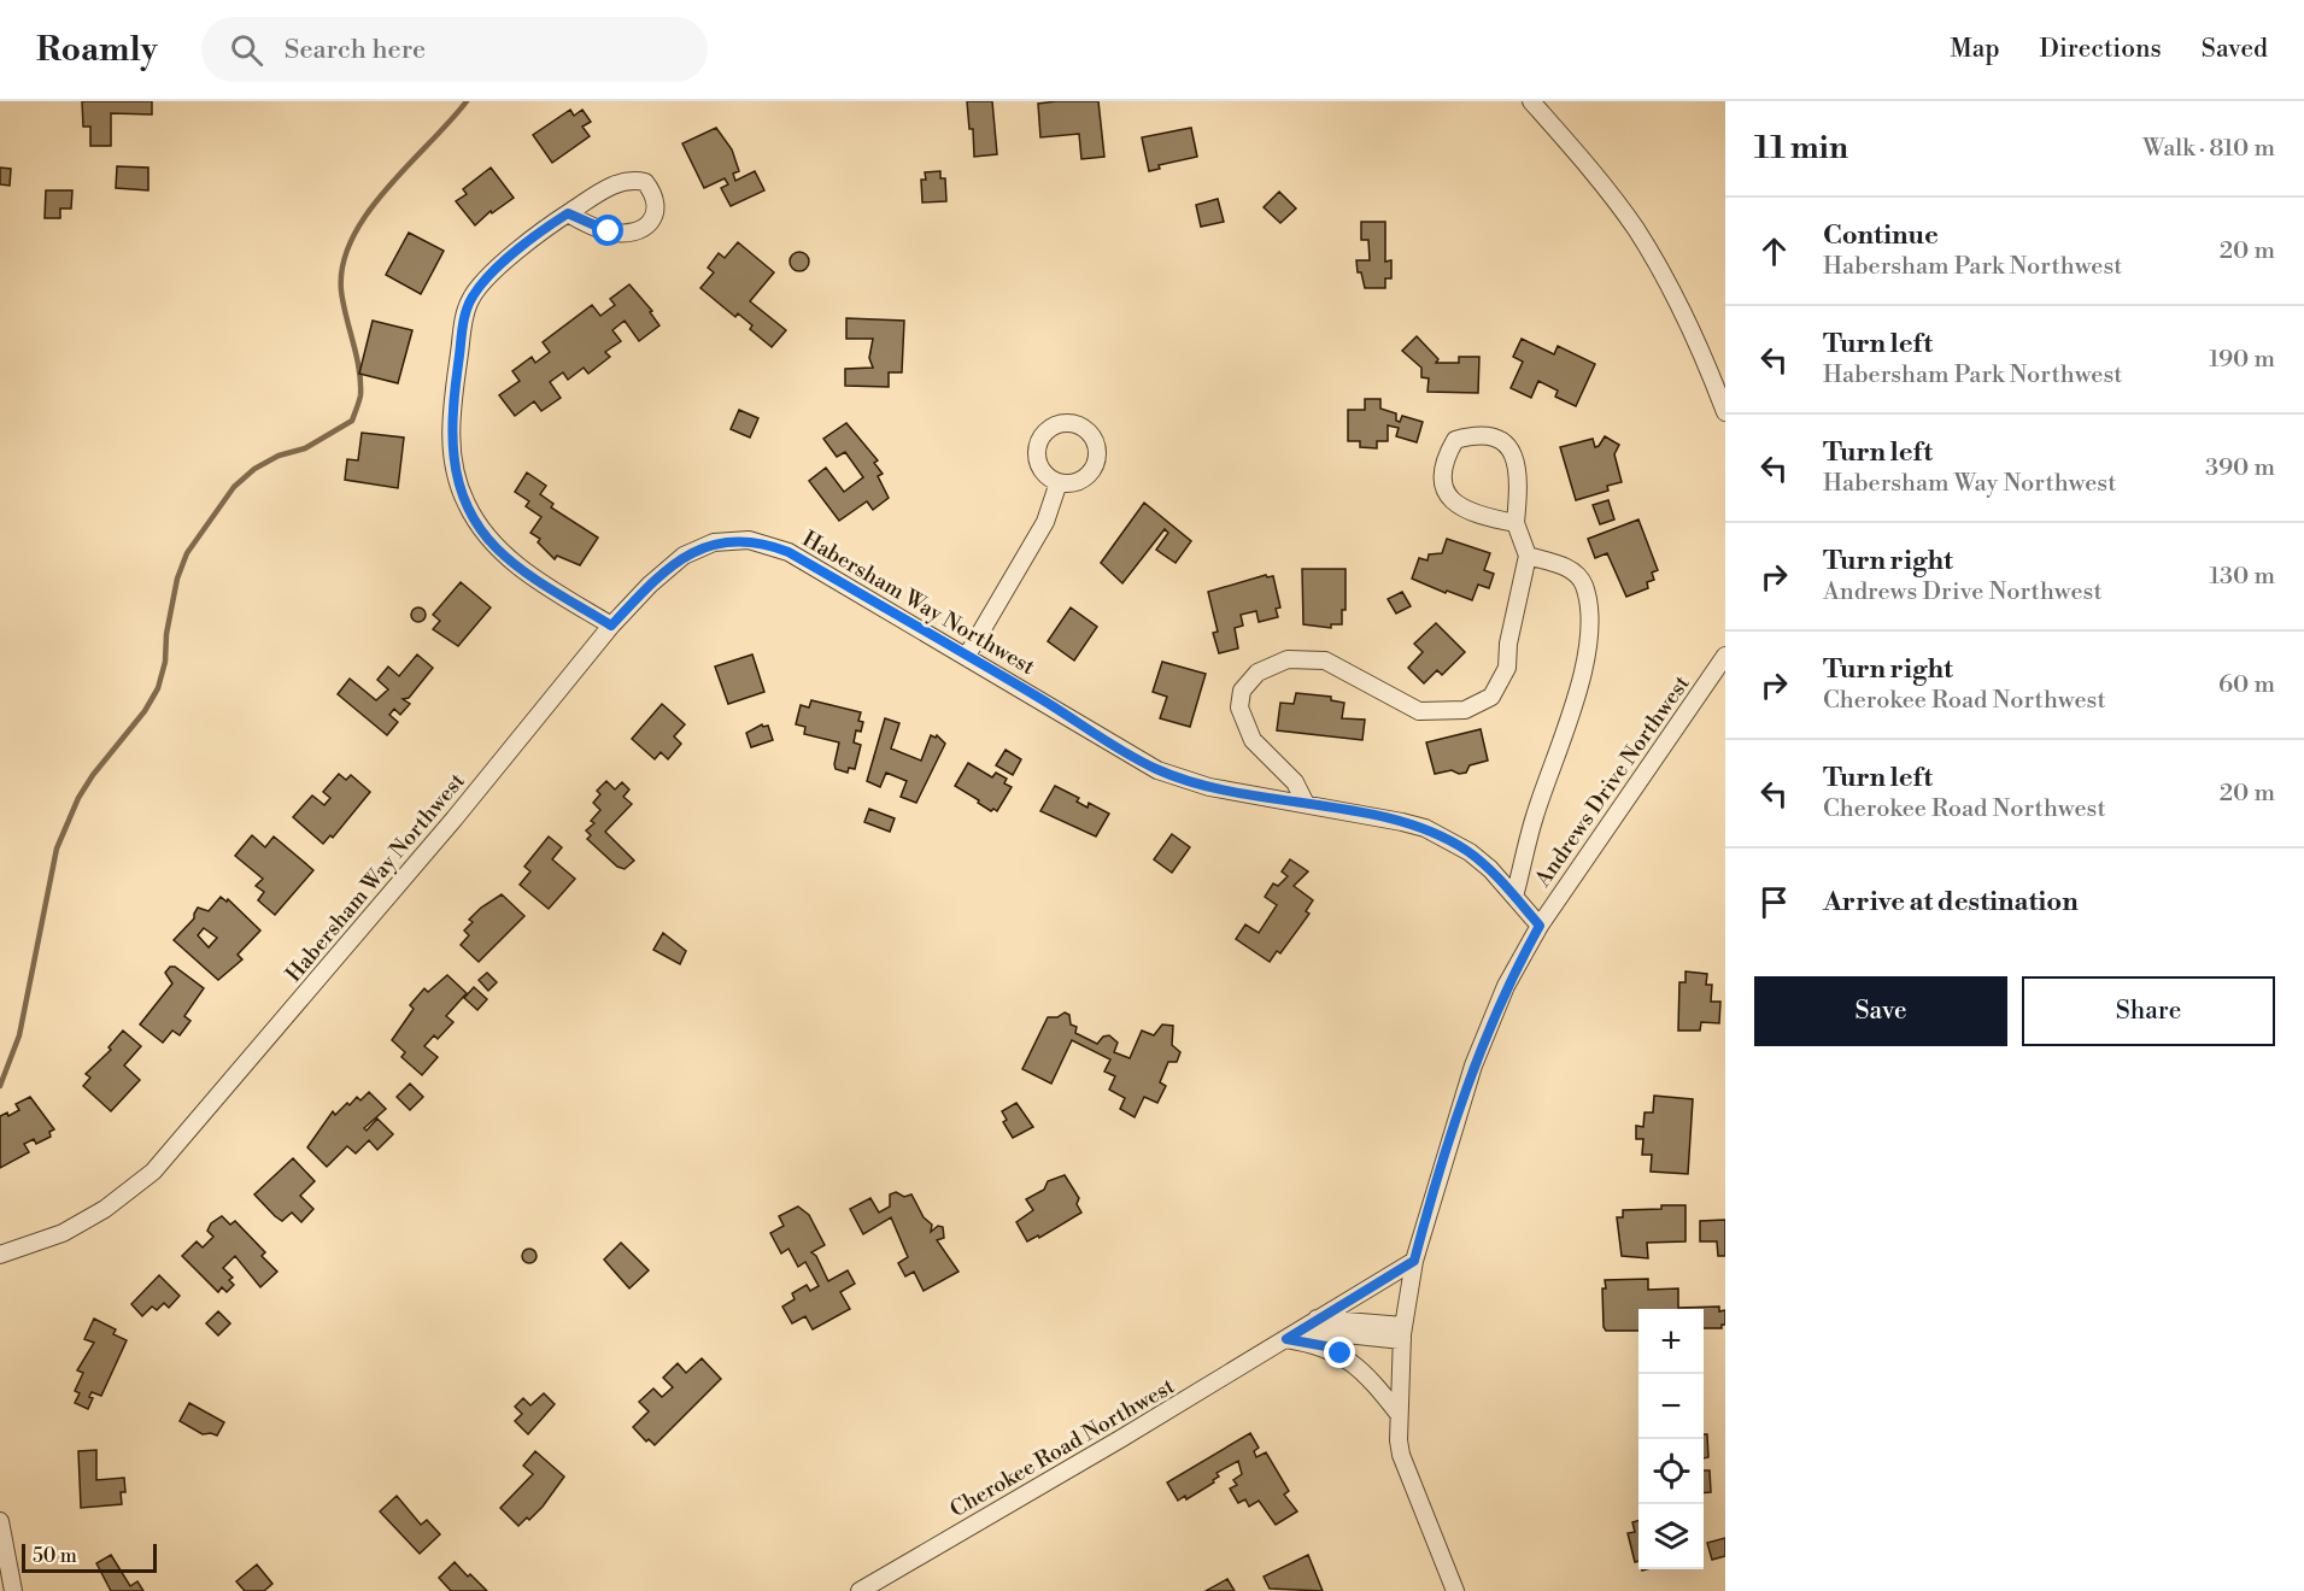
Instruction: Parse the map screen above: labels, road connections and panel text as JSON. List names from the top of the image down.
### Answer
{
  "streets": {
    "street": ["Habersham Way Northwest", "Andrews Drive Northwest", "Cherokee Road Northwest"]
  },
  "crossings": [
    ["Habersham Way Northwest", "Andrews Drive Northwest"],
    ["Andrews Drive Northwest", "Cherokee Road Northwest"]
  ],
  "scale_bar": "50 m",
  "page": {
    "header": "Roamly",
    "search": "Search here",
    "nav": ["Map", "Directions", "Saved"],
    "heading": ["11 min", "Walk · 810 m"],
    "list": [
      ["Continue", "Habersham Park Northwest", "20 m"],
      ["Turn left", "Habersham Park Northwest", "190 m"],
      ["Turn left", "Habersham Way Northwest", "390 m"],
      ["Turn right", "Andrews Drive Northwest", "130 m"],
      ["Turn right", "Cherokee Road Northwest", "60 m"],
      ["Turn left", "Cherokee Road Northwest", "20 m"],
      "Arrive at destination"
    ],
    "buttons": ["Save", "Share"],
    "map_buttons": ["+", "−"],
    "scale": "50 m"
  }
}
